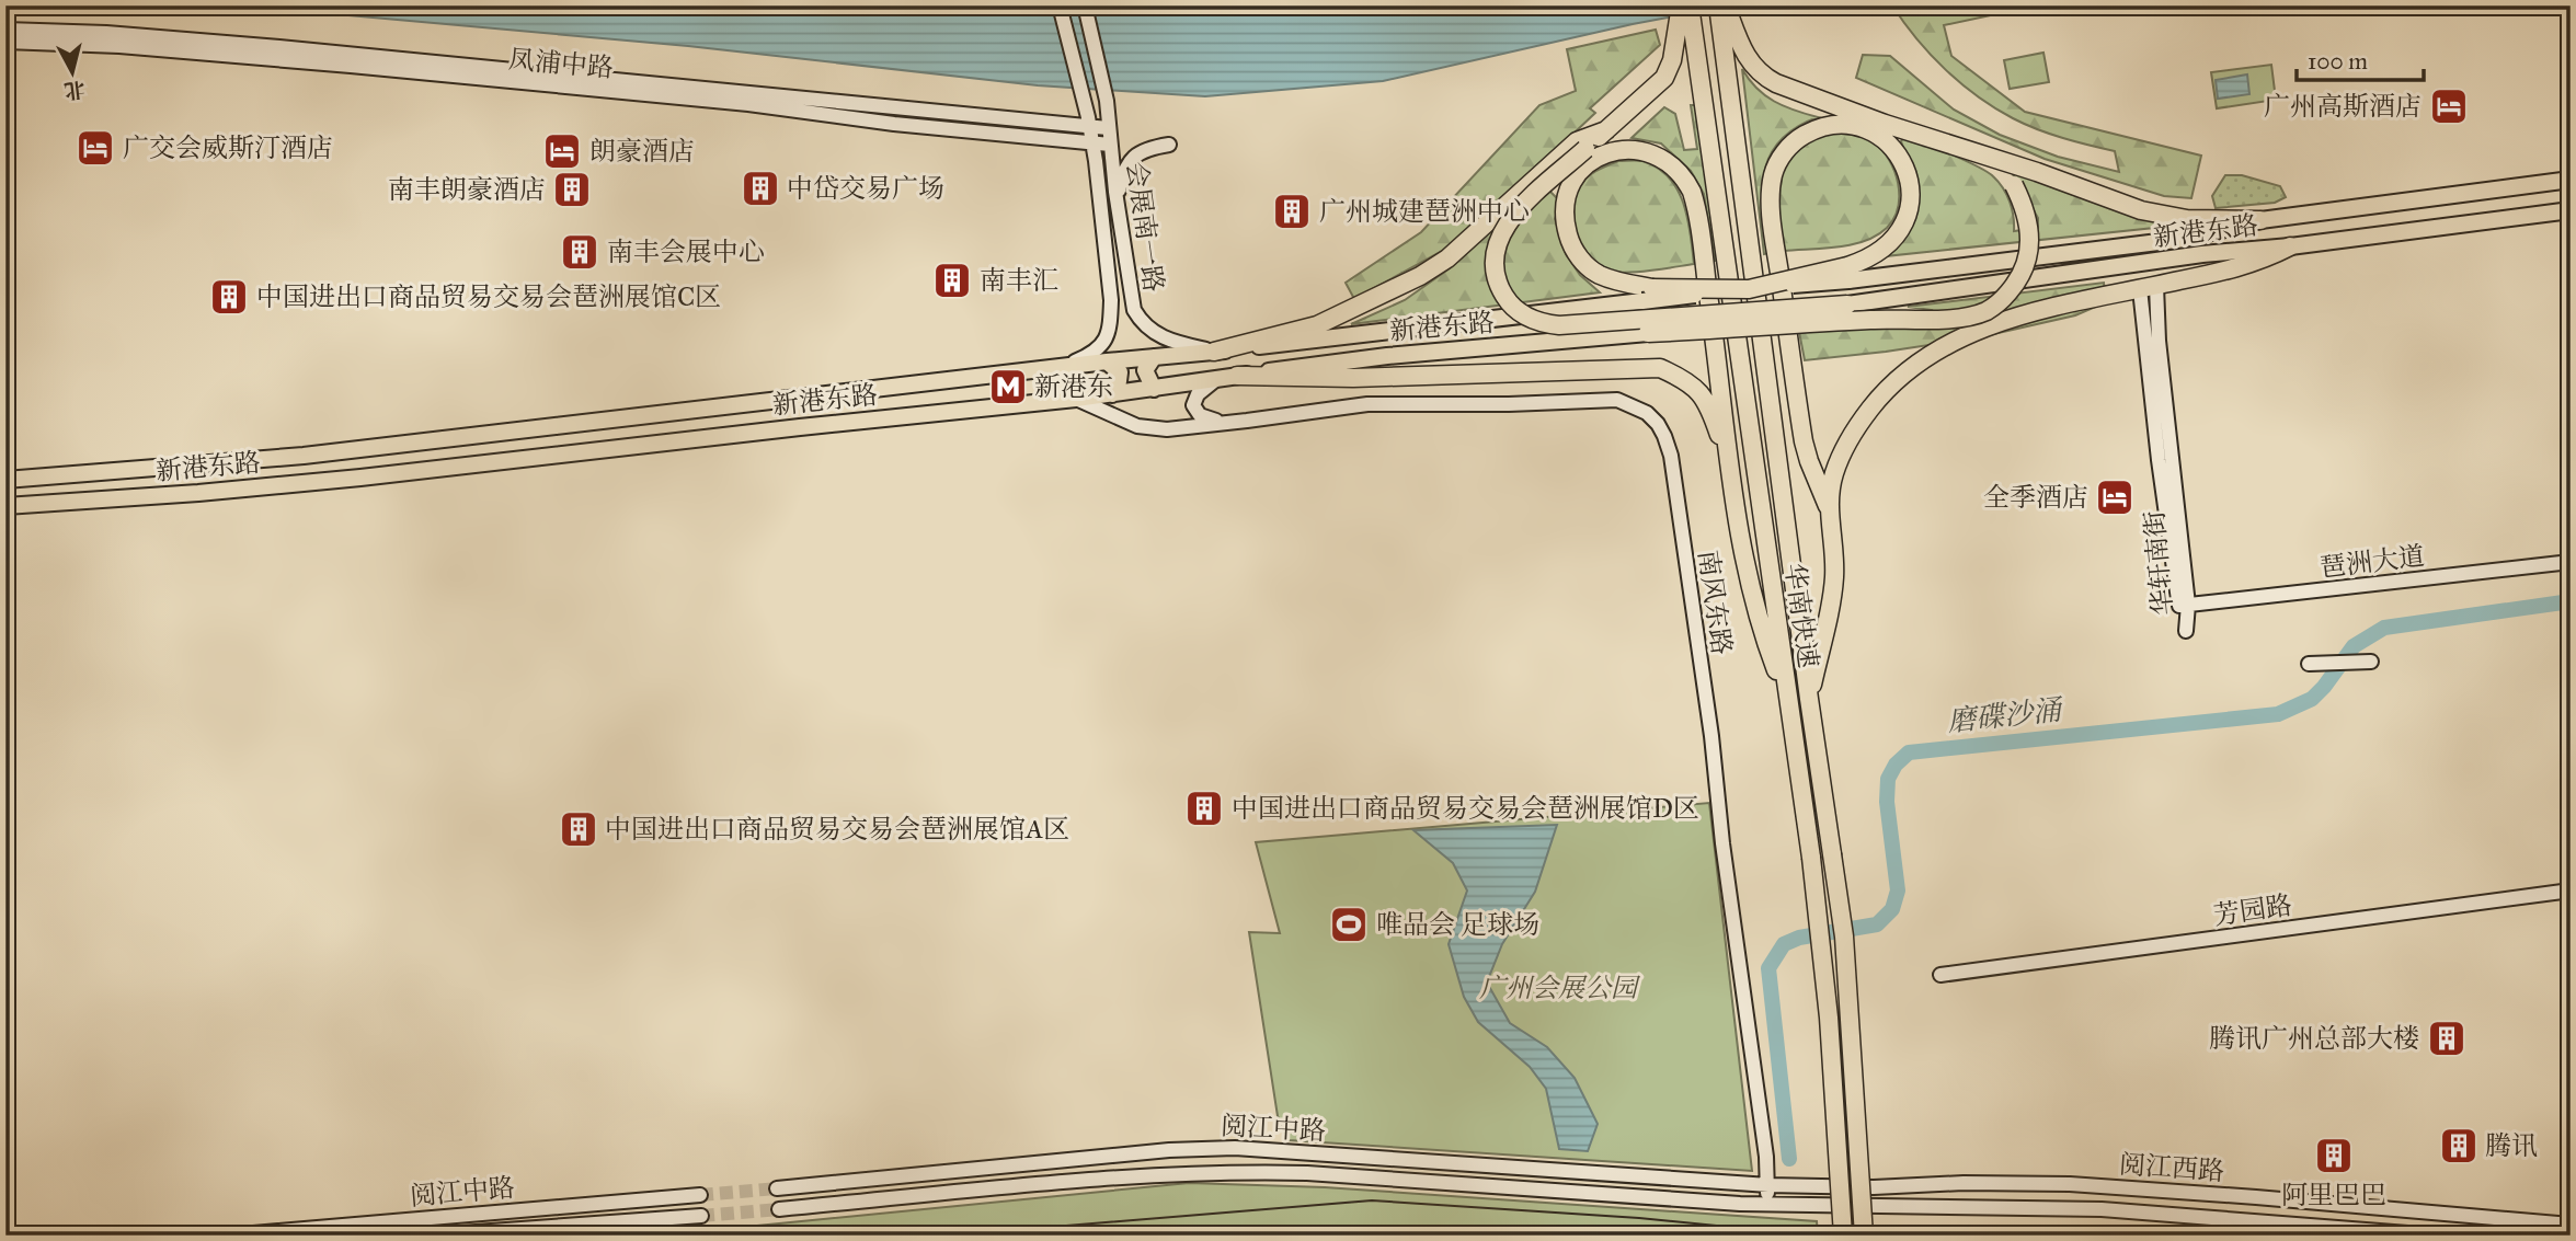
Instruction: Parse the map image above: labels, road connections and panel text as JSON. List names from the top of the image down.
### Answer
{
  "streets": {
    "highway": ["华南快速"],
    "main road": ["新港东路"],
    "street": [
      "凤浦中路",
      "会展南一路",
      "琶洲大道",
      "华轩南街",
      "南风东路",
      "芳园路",
      "阅江中路",
      "阅江西路"
    ]
  },
  "crossings": [
    ["凤浦中路", "会展南一路"],
    ["会展南一路", "新港东路"],
    ["琶洲大道", "华轩南街"],
    ["南风东路", "阅江中路"],
    ["南风东路", "阅江西路"],
    ["阅江中路", "阅江西路"]
  ],
  "water": ["磨碟沙涌"],
  "parks": ["广州会展公园"],
  "places": {
    "hotel": [
      "广州高斯酒店",
      "广交会威斯汀酒店",
      "朗豪酒店",
      "全季酒店"
    ],
    "building": [
      "中岱交易广场",
      "南丰朗豪酒店",
      "广州城建琶洲中心",
      "南丰会展中心",
      "南丰汇",
      "中国进出口商品贸易交易会琶洲展馆C区",
      "中国进出口商品贸易交易会琶洲展馆D区",
      "中国进出口商品贸易交易会琶洲展馆A区",
      "腾讯广州总部大楼",
      "腾讯",
      "阿里巴巴"
    ],
    "metro station": ["新港东"],
    "sports": ["唯品会 足球场"]
  },
  "scale_bar": "100 m",
  "north": "bottom"
}
